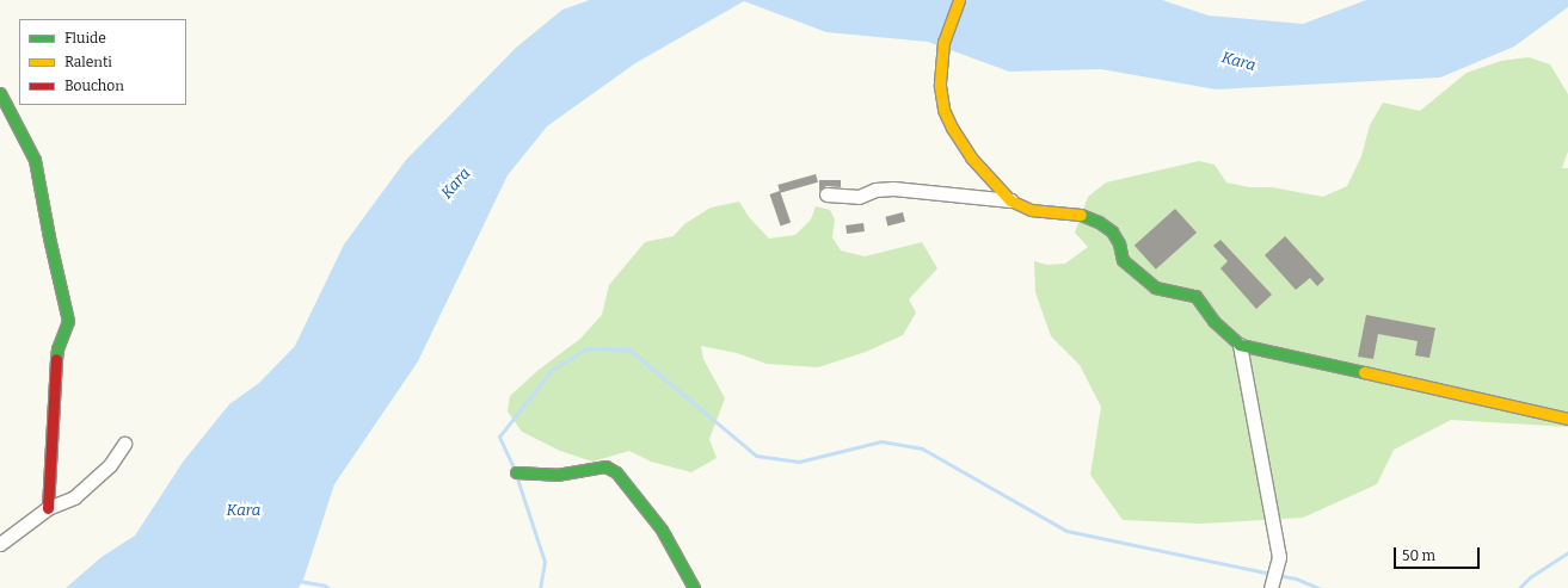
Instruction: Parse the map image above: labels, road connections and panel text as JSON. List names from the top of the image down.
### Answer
{
  "water": ["Kara"],
  "legend": ["Fluide", "Ralenti", "Bouchon"],
  "scale_bar": "50 m"
}
